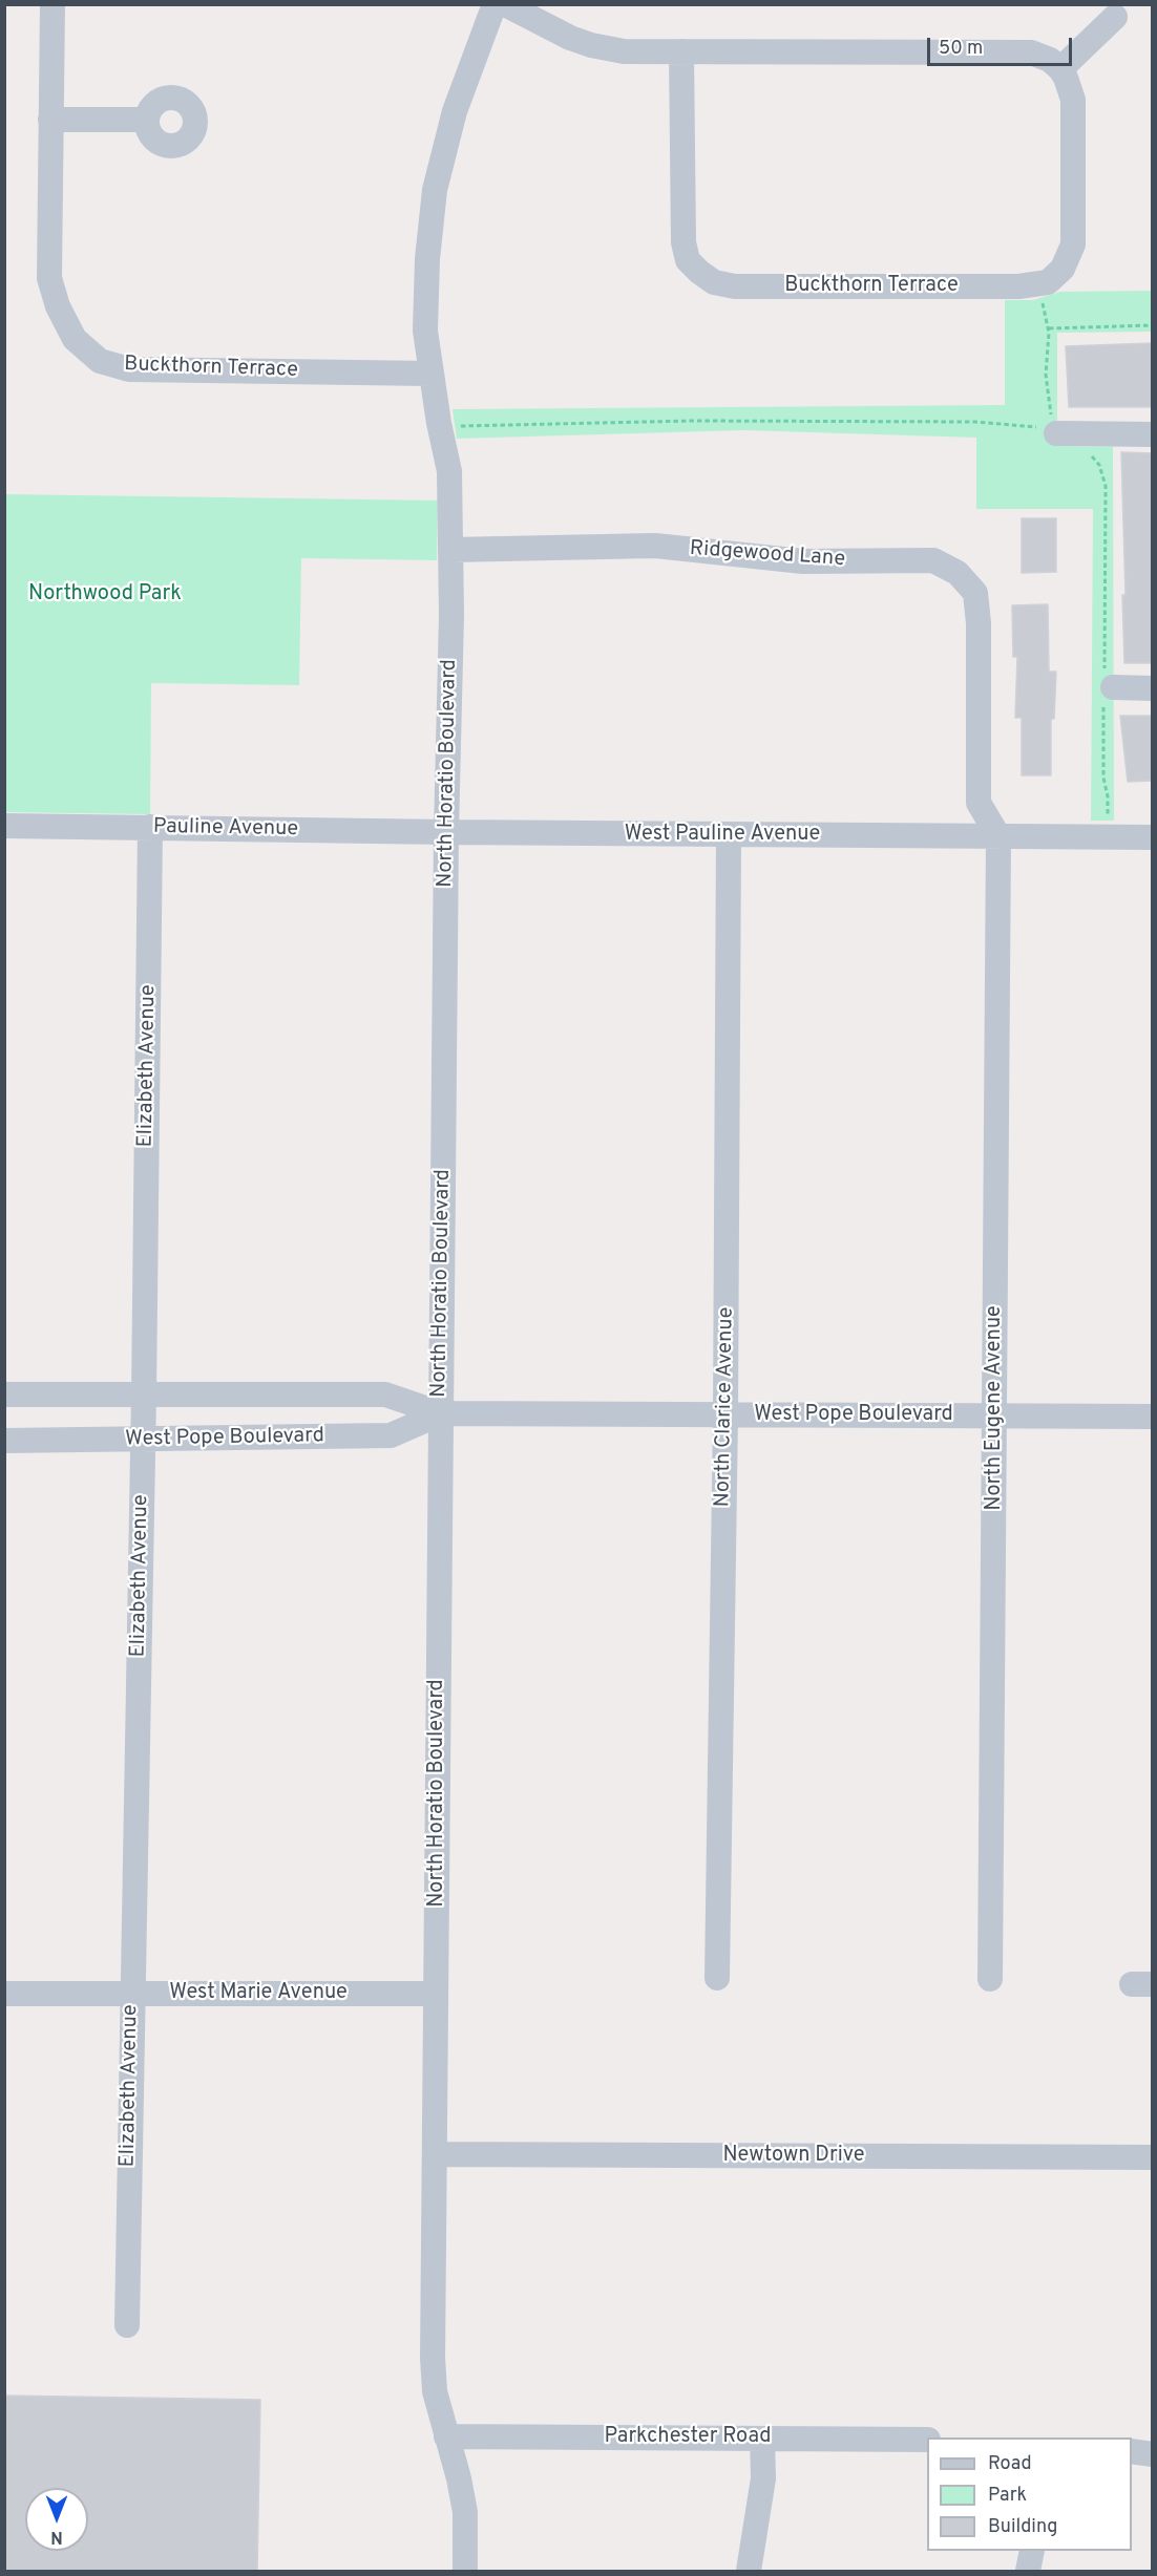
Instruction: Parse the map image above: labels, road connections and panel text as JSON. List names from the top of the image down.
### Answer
{
  "streets": {
    "street": [
      "Buckthorn Terrace",
      "Ridgewood Lane",
      "North Horatio Boulevard",
      "Pauline Avenue",
      "West Pauline Avenue",
      "Elizabeth Avenue",
      "North Clarice Avenue",
      "North Eugene Avenue",
      "West Pope Boulevard",
      "West Marie Avenue",
      "Newtown Drive",
      "Parkchester Road"
    ]
  },
  "crossings": [
    ["Buckthorn Terrace", "North Horatio Boulevard"],
    ["Ridgewood Lane", "North Horatio Boulevard"],
    ["Ridgewood Lane", "West Pauline Avenue"],
    ["Ridgewood Lane", "North Eugene Avenue"],
    ["North Horatio Boulevard", "Pauline Avenue"],
    ["North Horatio Boulevard", "West Pauline Avenue"],
    ["North Horatio Boulevard", "West Pope Boulevard"],
    ["North Horatio Boulevard", "West Marie Avenue"],
    ["North Horatio Boulevard", "Newtown Drive"],
    ["North Horatio Boulevard", "Parkchester Road"],
    ["Pauline Avenue", "West Pauline Avenue"],
    ["Pauline Avenue", "Elizabeth Avenue"],
    ["West Pauline Avenue", "North Clarice Avenue"],
    ["West Pauline Avenue", "North Eugene Avenue"],
    ["Elizabeth Avenue", "West Pope Boulevard"],
    ["Elizabeth Avenue", "West Marie Avenue"],
    ["North Clarice Avenue", "West Pope Boulevard"],
    ["North Eugene Avenue", "West Pope Boulevard"]
  ],
  "parks": ["Northwood Park"],
  "legend": ["Road", "Park", "Building"],
  "scale_bar": "50 m",
  "north": "bottom"
}
